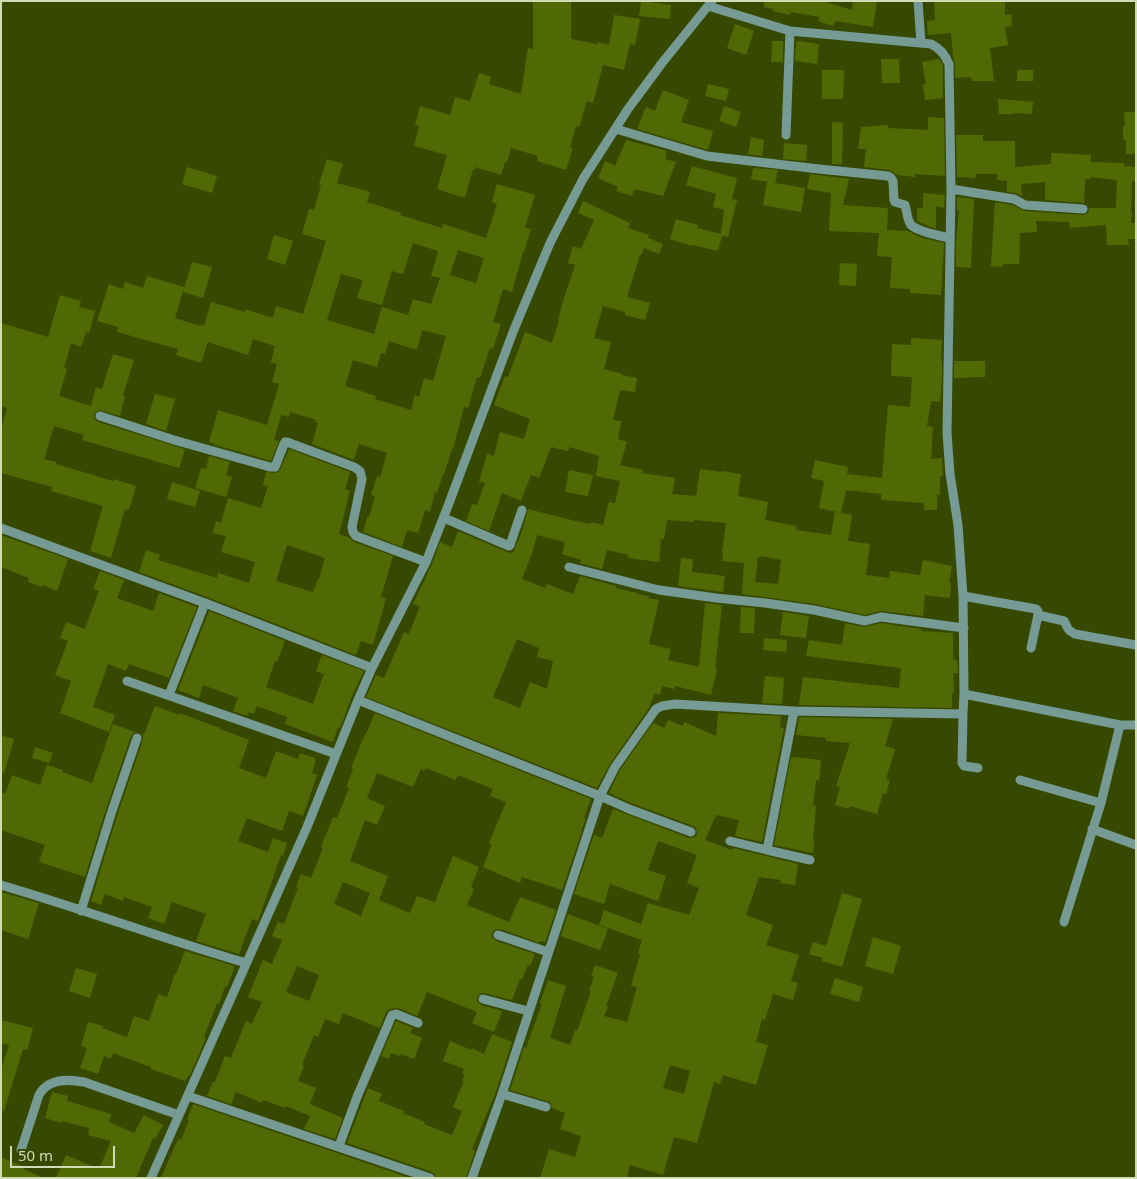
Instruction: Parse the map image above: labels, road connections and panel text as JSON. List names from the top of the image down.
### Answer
{
  "scale_bar": "50 m"
}
